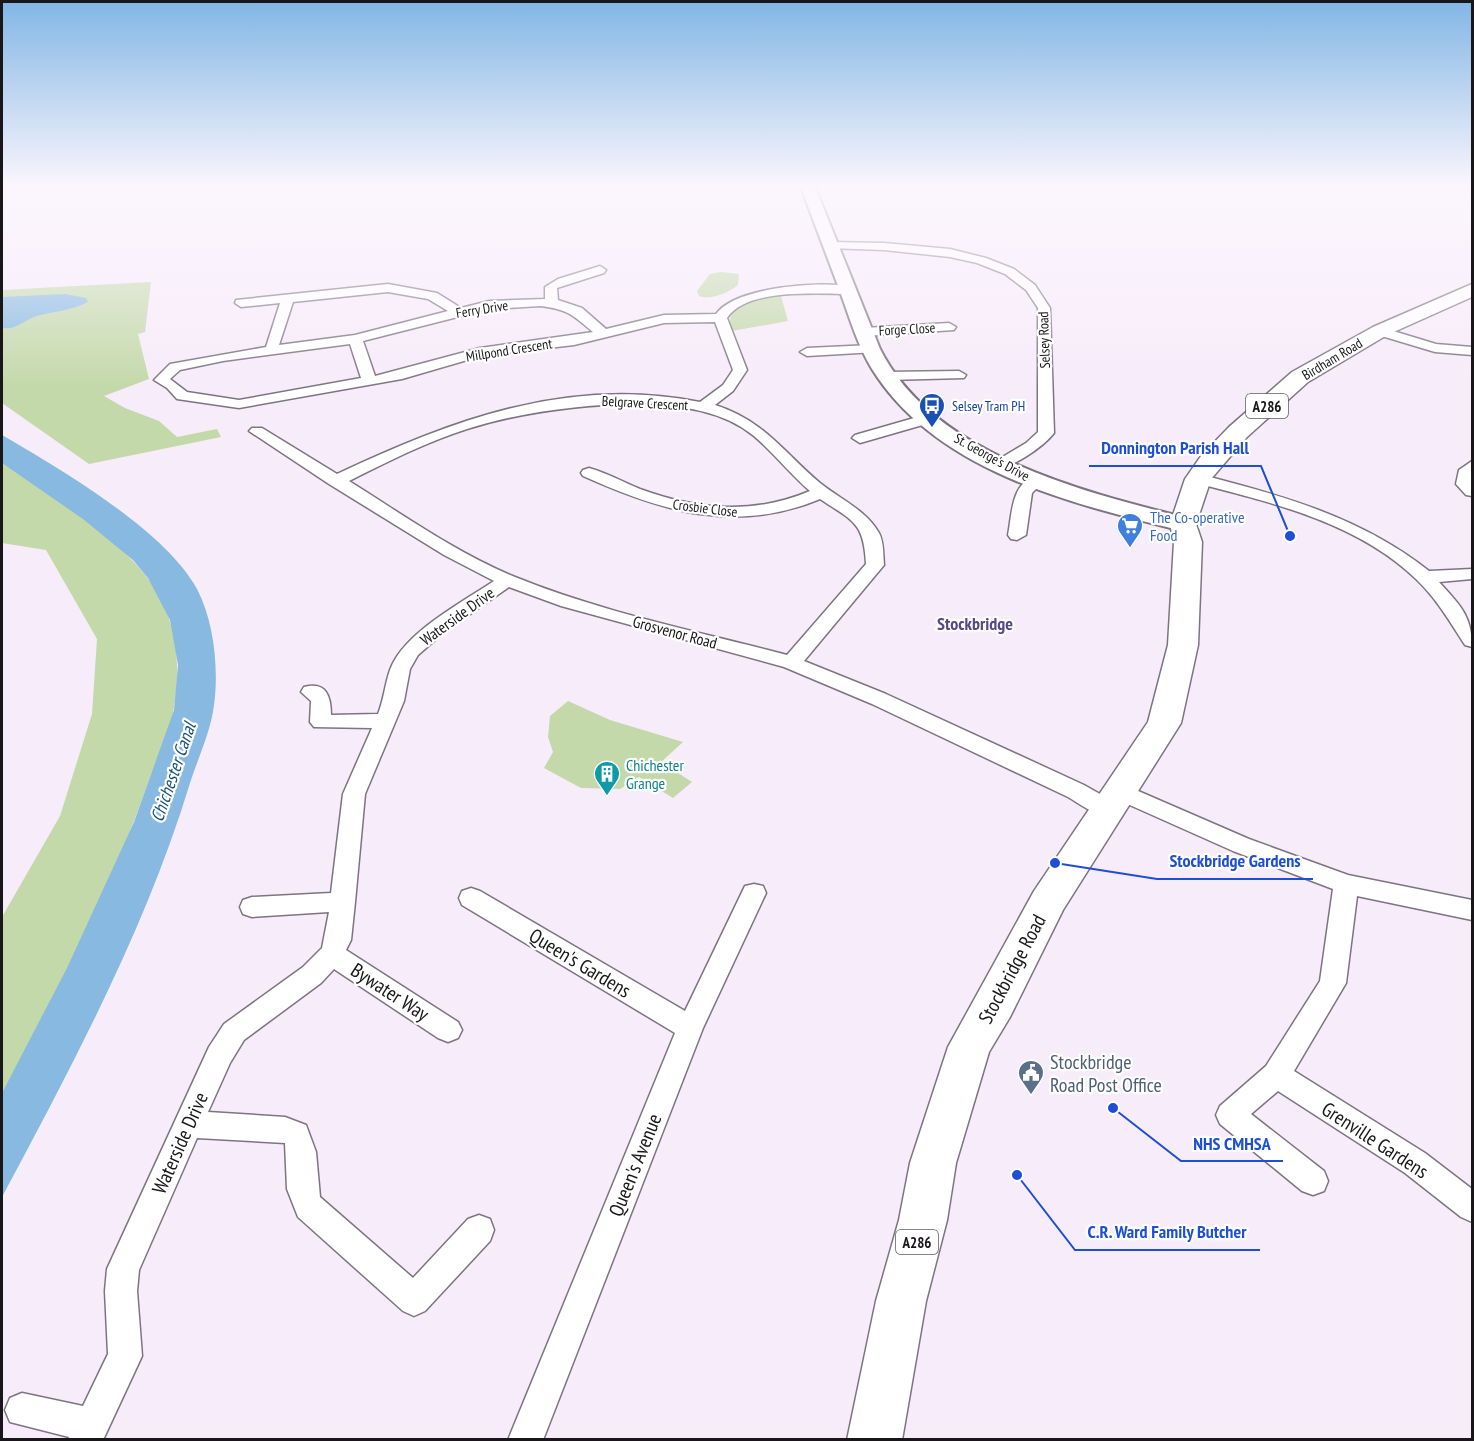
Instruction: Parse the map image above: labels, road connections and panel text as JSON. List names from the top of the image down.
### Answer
{
  "streets": {
    "main road": [
      "Birdham Road",
      "A286",
      "St. George's Drive",
      "Stockbridge Road"
    ],
    "street": [
      "Ferry Drive",
      "Forge Close",
      "Selsey Road",
      "Millpond Crescent",
      "Belgrave Crescent",
      "Crosbie Close",
      "Waterside Drive",
      "Grosvenor Road",
      "Queen's Gardens",
      "Bywater Way",
      "Grenville Gardens",
      "Queen's Avenue"
    ]
  },
  "crossings": [
    ["Ferry Drive", "Millpond Crescent"],
    ["Forge Close", "St. George's Drive"],
    ["Selsey Road", "St. George's Drive"],
    ["Birdham Road", "St. George's Drive"],
    ["Birdham Road", "Stockbridge Road"],
    ["Belgrave Crescent", "Crosbie Close"],
    ["Belgrave Crescent", "Grosvenor Road"],
    ["St. George's Drive", "Stockbridge Road"],
    ["Waterside Drive", "Grosvenor Road"],
    ["Waterside Drive", "Bywater Way"],
    ["Grosvenor Road", "Stockbridge Road"],
    ["Queen's Gardens", "Queen's Avenue"]
  ],
  "districts": ["Stockbridge"],
  "water": ["Chichester Canal"],
  "places": {
    "bus stop": ["Selsey Tram PH"],
    "other": [
      "Donnington Parish Hall",
      "Stockbridge Gardens",
      "NHS CMHSA",
      "C.R. Ward Family Butcher"
    ],
    "supermarket": ["The Co-operative Food"],
    "building": ["Chichester Grange"],
    "public building": ["Stockbridge Road Post Office"]
  }
}
